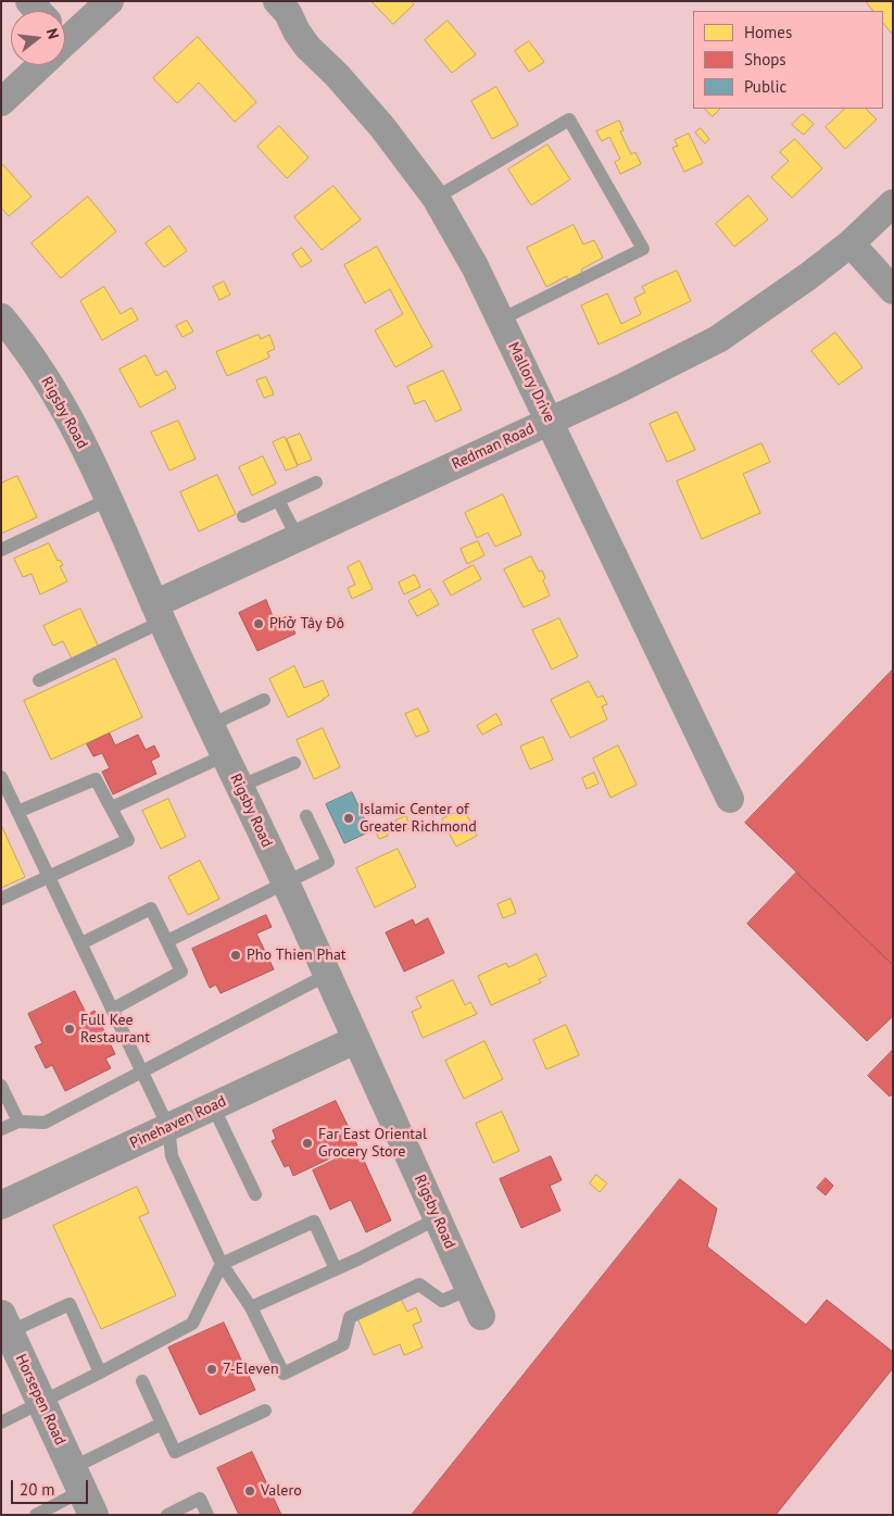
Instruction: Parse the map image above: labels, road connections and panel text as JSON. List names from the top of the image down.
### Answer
{
  "streets": {
    "street": [
      "Mallory Drive",
      "Rigsby Road",
      "Redman Road",
      "Pinehaven Road",
      "Horsepen Road"
    ]
  },
  "crossings": [
    ["Mallory Drive", "Redman Road"],
    ["Rigsby Road", "Redman Road"],
    ["Rigsby Road", "Pinehaven Road"]
  ],
  "places": [
    "Phở Tây Đô",
    "Islamic Center of Greater Richmond",
    "Pho Thien Phat",
    "Full Kee Restaurant",
    "Far East Oriental Grocery Store",
    "7-Eleven",
    "Valero"
  ],
  "legend": ["Homes", "Shops", "Public"],
  "scale_bar": "20 m",
  "north": "right"
}
